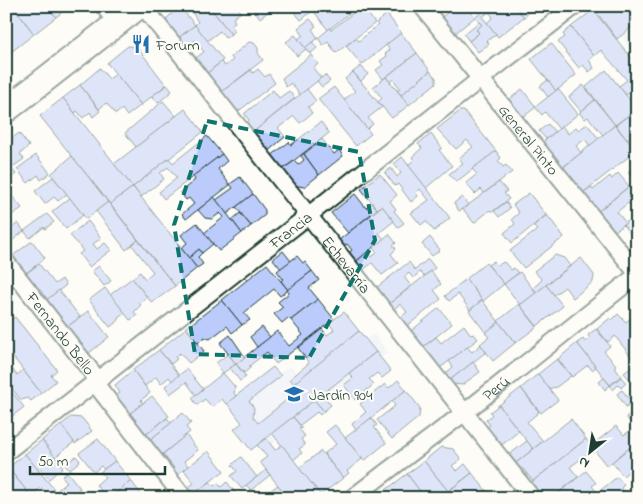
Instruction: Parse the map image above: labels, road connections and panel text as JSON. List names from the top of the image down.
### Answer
{
  "streets": {
    "street": [
      "General Pinto",
      "Francia",
      "Echevarría",
      "Fernando Bello",
      "Perú"
    ]
  },
  "crossings": [
    ["General Pinto", "Francia"],
    ["General Pinto", "Perú"],
    ["Francia", "Echevarría"],
    ["Francia", "Fernando Bello"],
    ["Echevarría", "Perú"]
  ],
  "places": {
    "restaurant": ["Forum"],
    "school or university": ["Jardín 904"]
  },
  "scale_bar": "50 m",
  "north": "bottom left"
}
